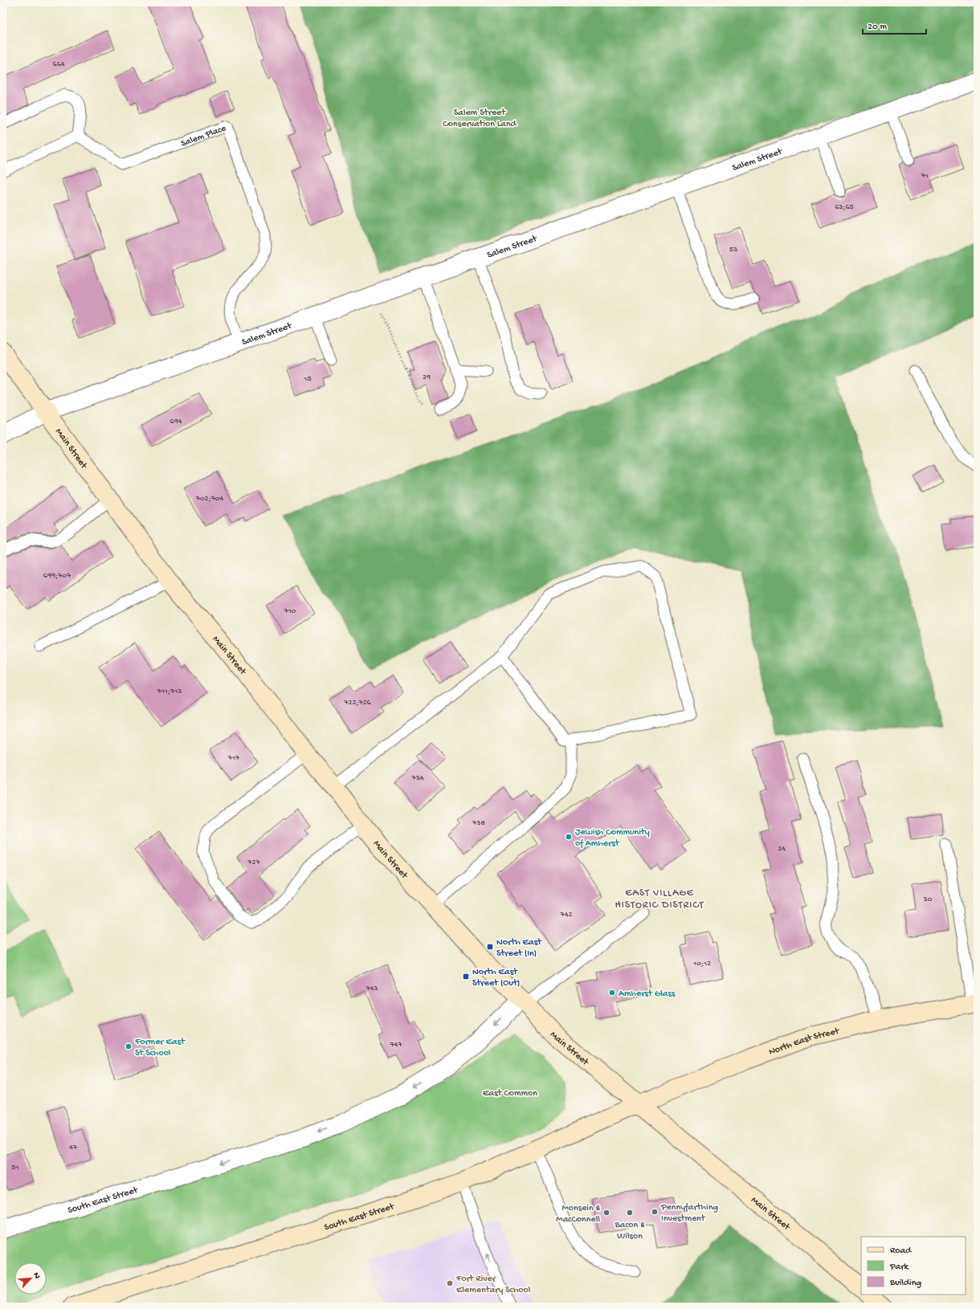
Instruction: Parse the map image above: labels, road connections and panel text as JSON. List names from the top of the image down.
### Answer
{
  "streets": {
    "main road": ["Main Street", "North East Street", "South East Street"],
    "street": ["Salem Street"],
    "lane": ["Salem Place"]
  },
  "crossings": [
    ["Salem Place", "Salem Street"],
    ["Salem Street", "Main Street"],
    ["Main Street", "North East Street"],
    ["Main Street", "South East Street"],
    ["North East Street", "South East Street"]
  ],
  "one_way": ["South East Street"],
  "districts": ["EAST VILLAGE HISTORIC DISTRICT"],
  "parks": ["Salem Street Conservation Land", "East Common"],
  "places": {
    "other": [
      "Jewish Community of Amherst",
      "Amherst Glass",
      "Former East St School",
      "Pennyfarthing Investment",
      "Monsein & MacConnell",
      "Bacon & Wilson",
      "Fort River Elementary School"
    ],
    "transit": ["North East Street (In)", "North East Street (Out)"]
  },
  "house_numbers": [
    "664",
    "71",
    "63;65",
    "53",
    "29",
    "15",
    "694",
    "702;704",
    "699;707",
    "710",
    "711;713",
    "722;726",
    "717",
    "734",
    "738",
    "24",
    "727",
    "30",
    "742",
    "10;12",
    "743",
    "747",
    "47",
    "51"
  ],
  "legend": ["Road", "Park", "Building"],
  "scale_bar": "20 m",
  "north": "top right"
}
